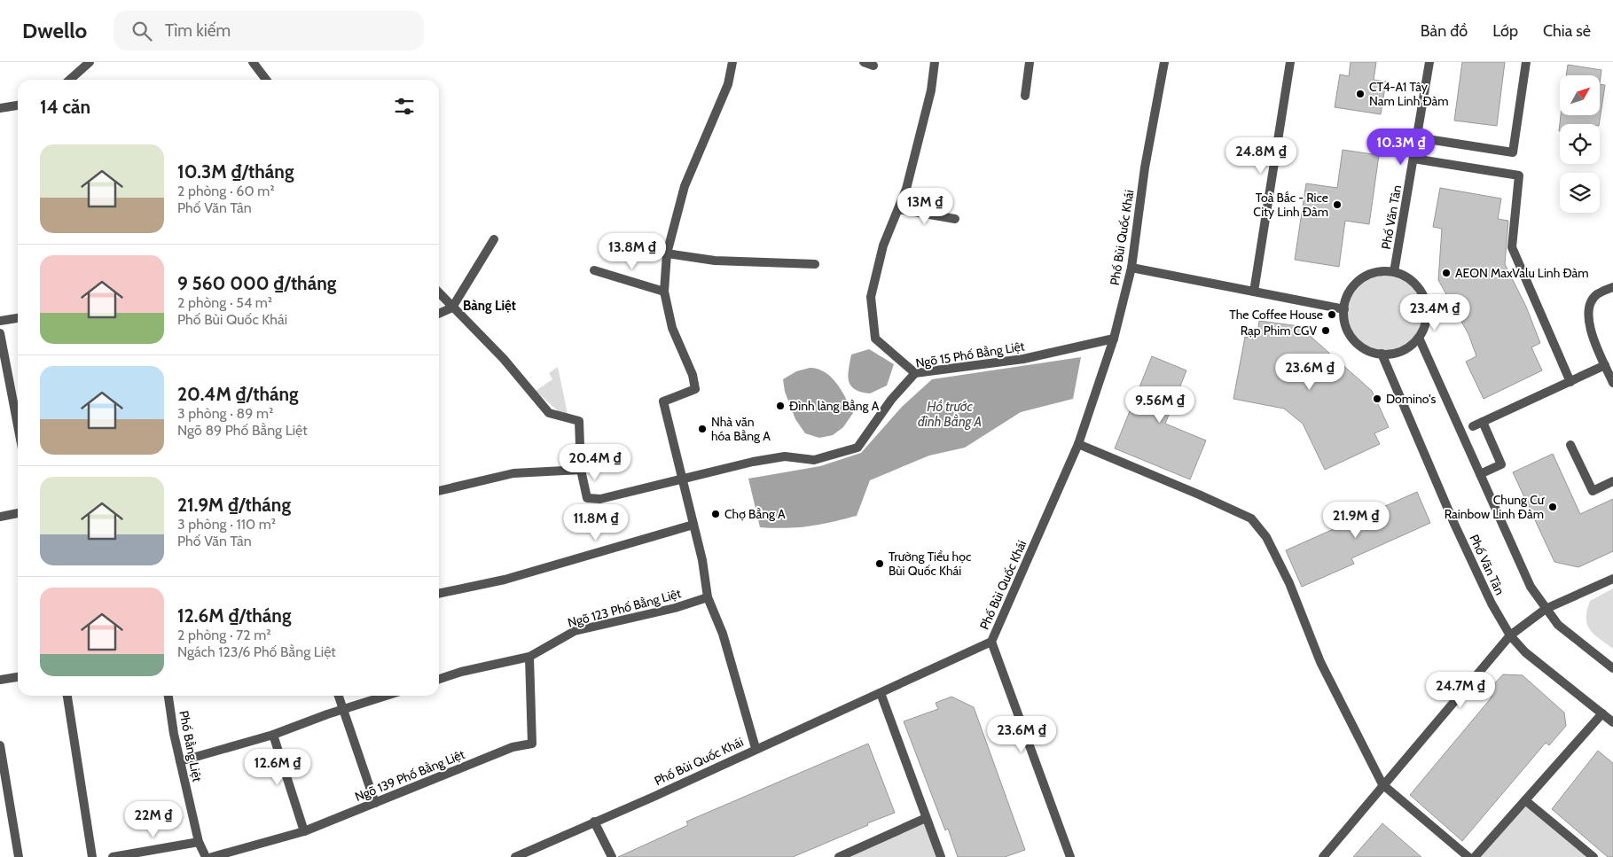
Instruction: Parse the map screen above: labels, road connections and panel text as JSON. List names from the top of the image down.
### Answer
{
  "streets": {
    "street": [
      "Phố Văn Tân",
      "Phố Bùi Quốc Khái",
      "Ngõ 15 Phố Bằng Liệt",
      "Ngõ 123 Phố Bằng Liệt",
      "Phố Bằng Liệt",
      "Ngõ 139 Phố Bằng Liệt"
    ]
  },
  "crossings": [
    ["Phố Bùi Quốc Khái", "Ngõ 15 Phố Bằng Liệt"],
    ["Ngõ 123 Phố Bằng Liệt", "Ngõ 139 Phố Bằng Liệt"]
  ],
  "districts": ["Bàng Liệt"],
  "water": ["Hồ trước đình Bằng A"],
  "places": [
    "CT4-A1 Tây Nam Linh Đàm",
    "Toà Bắc - Rice City Linh Đàm",
    "AEON MaxValu Linh Đàm",
    "The Coffee House",
    "Rạp Phim CGV",
    "Domino's",
    "Đình làng Bằng A",
    "Nhà văn hóa Bằng A",
    "Chung Cư Rainbow Linh Đàm",
    "Chợ Bằng A",
    "Trường Tiểu học Bùi Quốc Khái"
  ],
  "north": "top right",
  "page": {
    "header": "Dwello",
    "search": "Tìm kiếm",
    "nav": ["Bản đồ", "Lớp", "Chia sẻ"],
    "heading": "14 căn",
    "price": [
      "10.3M ₫",
      "24.8M ₫",
      "13M ₫",
      "13.8M ₫",
      "23.4M ₫",
      "23.6M ₫",
      "9.56M ₫",
      "20.4M ₫",
      "21.9M ₫",
      "11.8M ₫",
      "24.7M ₫",
      "23.6M ₫",
      "12.6M ₫",
      "22M ₫"
    ],
    "list": [
      {
        "name": "10.3M ₫/tháng",
        "note": "2 phòng · 60 m² · Phố Văn Tân"
      },
      {
        "name": "9 560 000 ₫/tháng",
        "note": "2 phòng · 54 m² · Phố Bùi Quốc Khái"
      },
      {
        "name": "20.4M ₫/tháng",
        "note": "3 phòng · 89 m² · Ngõ 89 Phố Bằng Liệt"
      },
      {
        "name": "21.9M ₫/tháng",
        "note": "3 phòng · 110 m² · Phố Văn Tân"
      },
      {
        "name": "12.6M ₫/tháng",
        "note": "2 phòng · 72 m² · Ngách 123/6 Phố Bằng Liệt"
      }
    ]
  }
}
